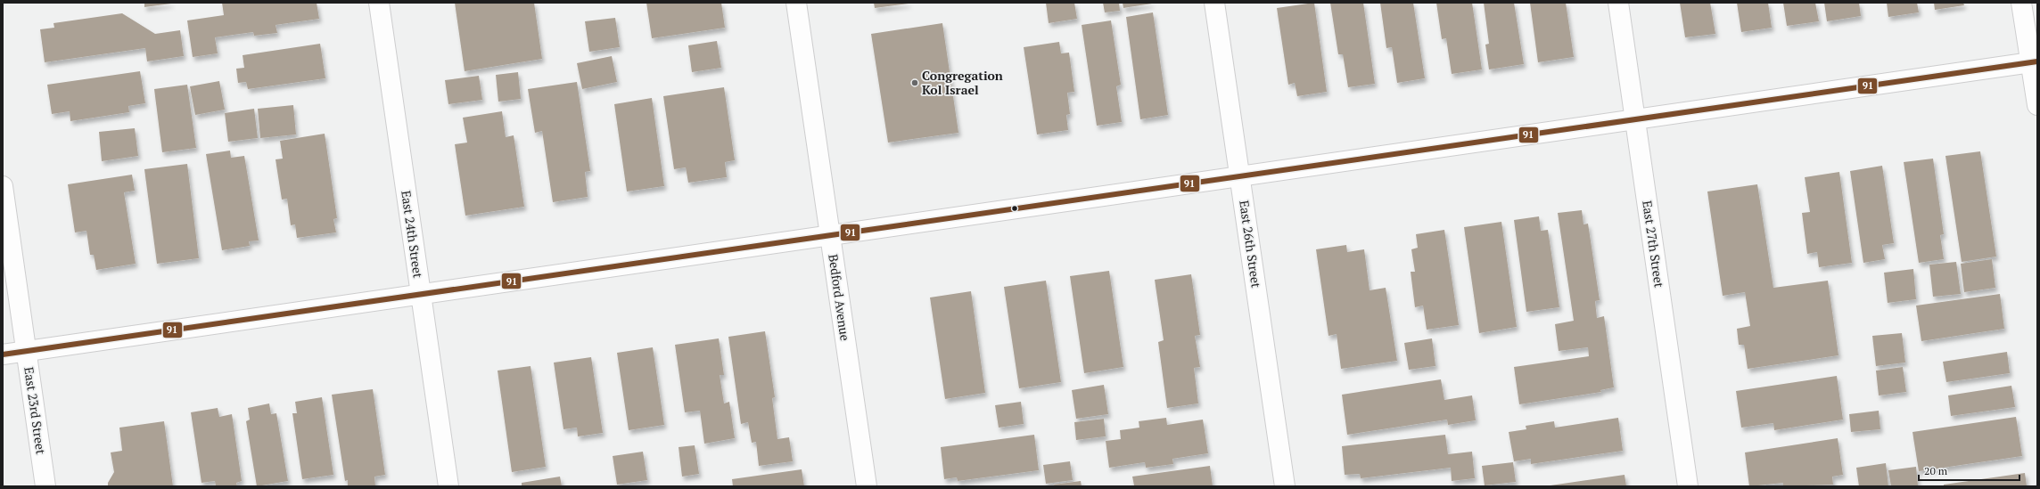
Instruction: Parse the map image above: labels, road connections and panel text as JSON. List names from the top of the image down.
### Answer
{
  "streets": {
    "street": [
      "East 24th Street",
      "East 26th Street",
      "East 27th Street",
      "Bedford Avenue",
      "East 23rd Street"
    ]
  },
  "places": ["Congregation Kol Israel"],
  "lines": ["transit line 91"],
  "scale_bar": "20 m"
}
